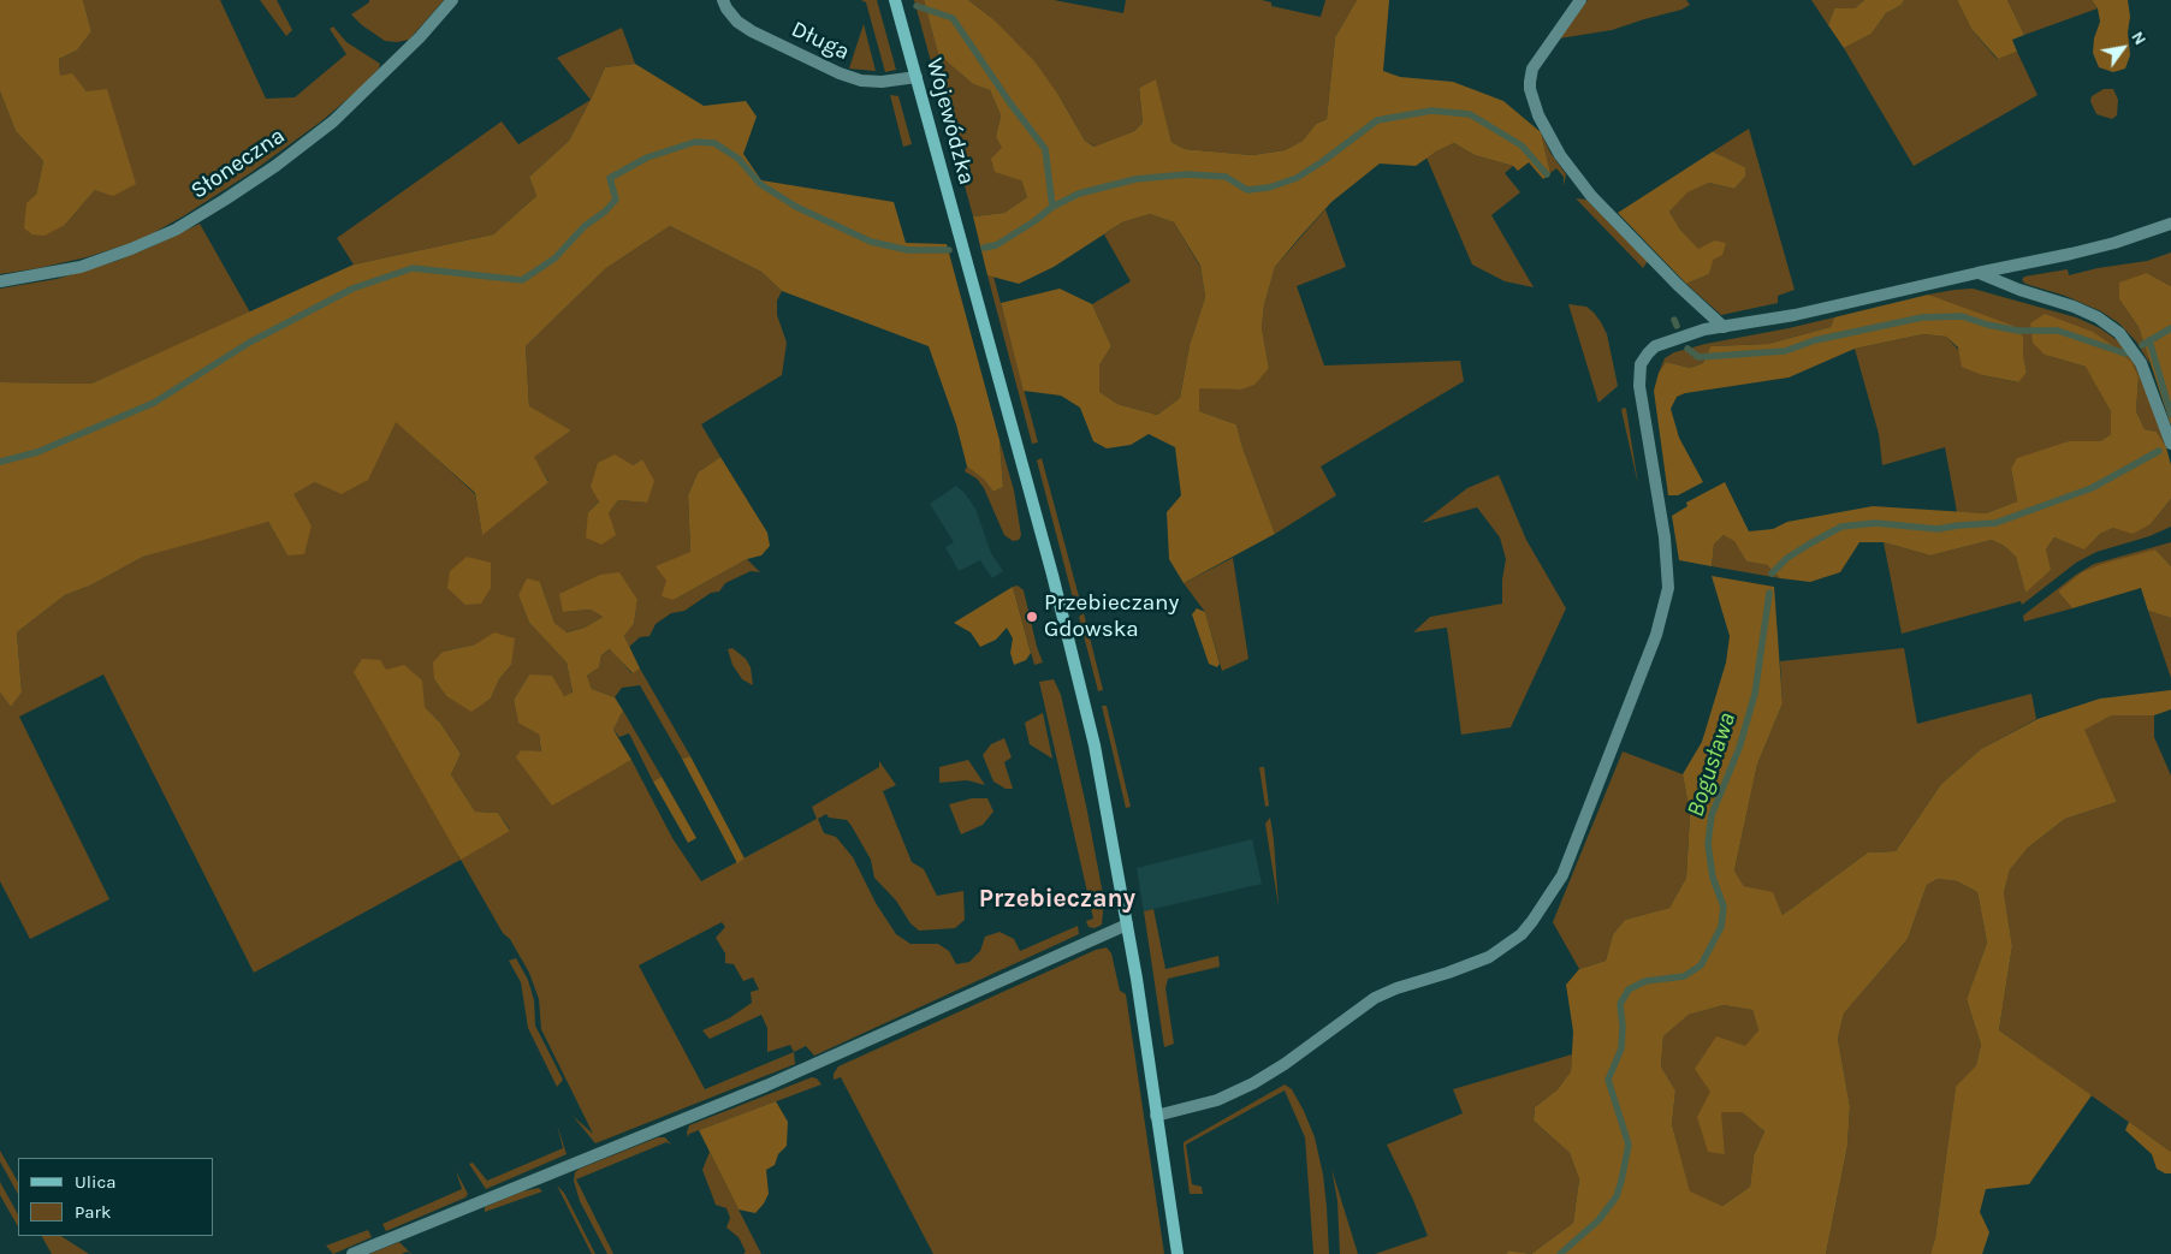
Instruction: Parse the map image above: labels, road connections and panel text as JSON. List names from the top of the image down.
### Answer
{
  "streets": {
    "main road": ["Wojewódzka"],
    "street": ["Długa", "Słoneczna"]
  },
  "crossings": [
    ["Długa", "Wojewódzka"]
  ],
  "districts": ["Przebieczany"],
  "water": ["Bogusława"],
  "places": ["Przebieczany Gdowska"],
  "legend": ["Ulica", "Park"],
  "north": "top right"
}
